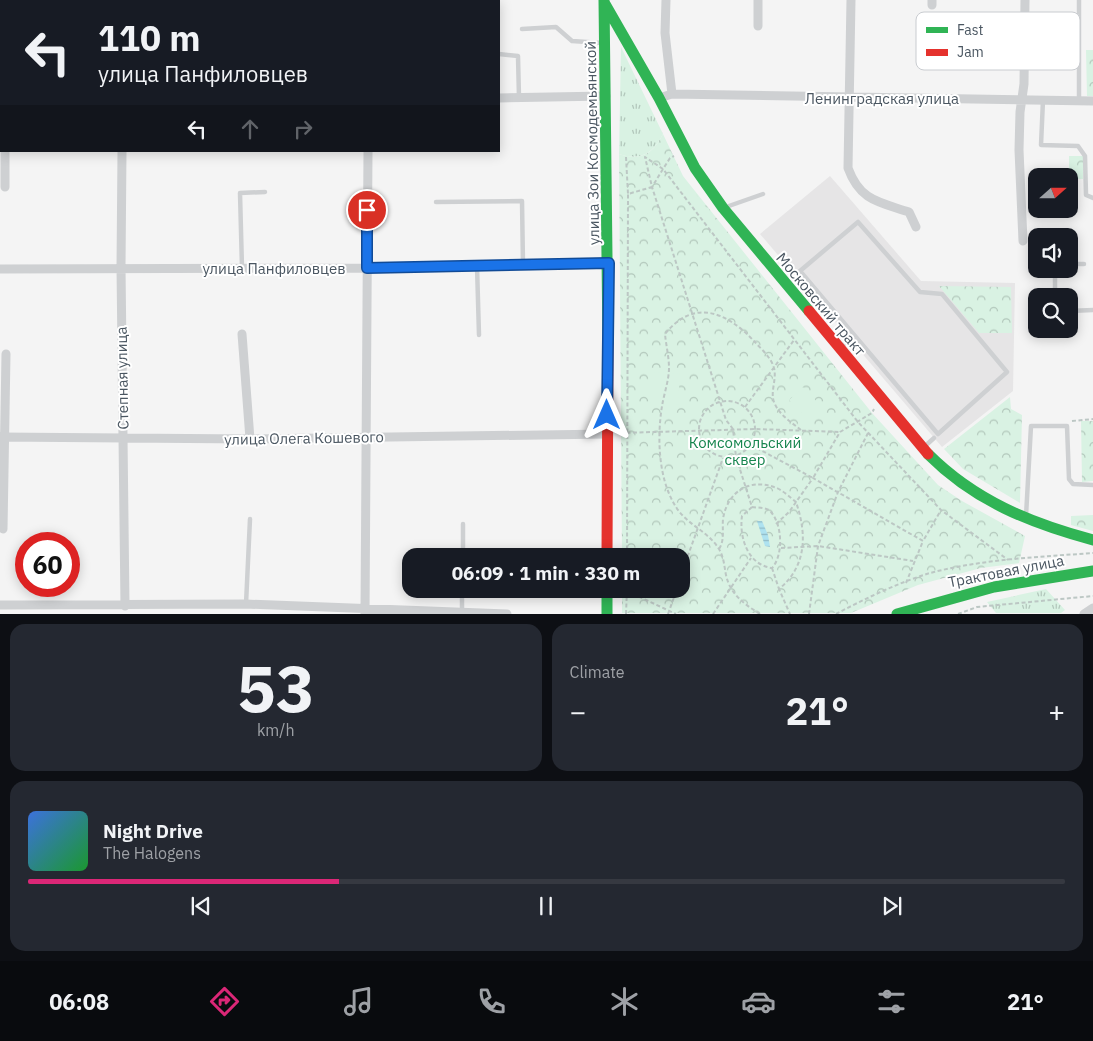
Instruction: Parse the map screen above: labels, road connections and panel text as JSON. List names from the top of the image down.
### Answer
{
  "streets": {
    "main road": ["улица Зои Космодемьянской", "Московский тракт", "Трактовая улица"],
    "street": [
      "Ленинградская улица",
      "улица Панфиловцев",
      "Степная улица",
      "улица Олега Кошевого"
    ]
  },
  "crossings": [
    ["Ленинградская улица", "Московский тракт"],
    ["улица Зои Космодемьянской", "улица Панфиловцев"],
    ["улица Зои Космодемьянской", "Московский тракт"],
    ["улица Зои Космодемьянской", "улица Олега Кошевого"],
    ["улица Панфиловцев", "Степная улица"],
    ["Степная улица", "улица Олега Кошевого"]
  ],
  "parks": ["Комсомольский сквер"],
  "legend": ["Fast", "Jam"],
  "north": "right",
  "page": {
    "turn": ["110 m", "улица Панфиловцев"],
    "limit": "60",
    "trip": "06:09 · 1 min · 330 m",
    "tile": [
      ["53", "km/h"],
      "Climate"
    ],
    "heat": ["−", "21°", "+"],
    "song": ["Night Drive", "The Halogens"],
    "tabs": ["06:08", "21°"]
  }
}
